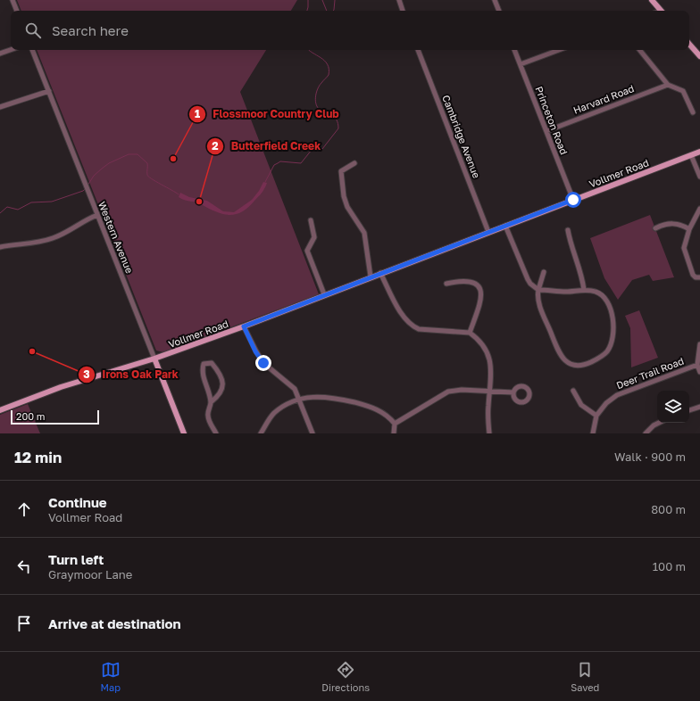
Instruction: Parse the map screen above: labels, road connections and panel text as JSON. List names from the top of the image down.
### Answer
{
  "streets": {
    "main road": ["Vollmer Road", "Western Avenue"],
    "street": [
      "Harvard Road",
      "Princeton Road",
      "Cambridge Avenue",
      "Deer Trail Road"
    ]
  },
  "crossings": [
    ["Harvard Road", "Princeton Road"],
    ["Princeton Road", "Vollmer Road"],
    ["Cambridge Avenue", "Vollmer Road"],
    ["Vollmer Road", "Western Avenue"]
  ],
  "places": ["Flossmoor Country Club", "Butterfield Creek", "Irons Oak Park"],
  "scale_bar": "200 m",
  "page": {
    "search": "Search here",
    "scale": "200 m",
    "heading": ["12 min", "Walk · 900 m"],
    "list": [
      ["Continue", "Vollmer Road", "800 m"],
      ["Turn left", "Graymoor Lane", "100 m"],
      "Arrive at destination"
    ],
    "nav": ["Map", "Directions", "Saved"]
  }
}
